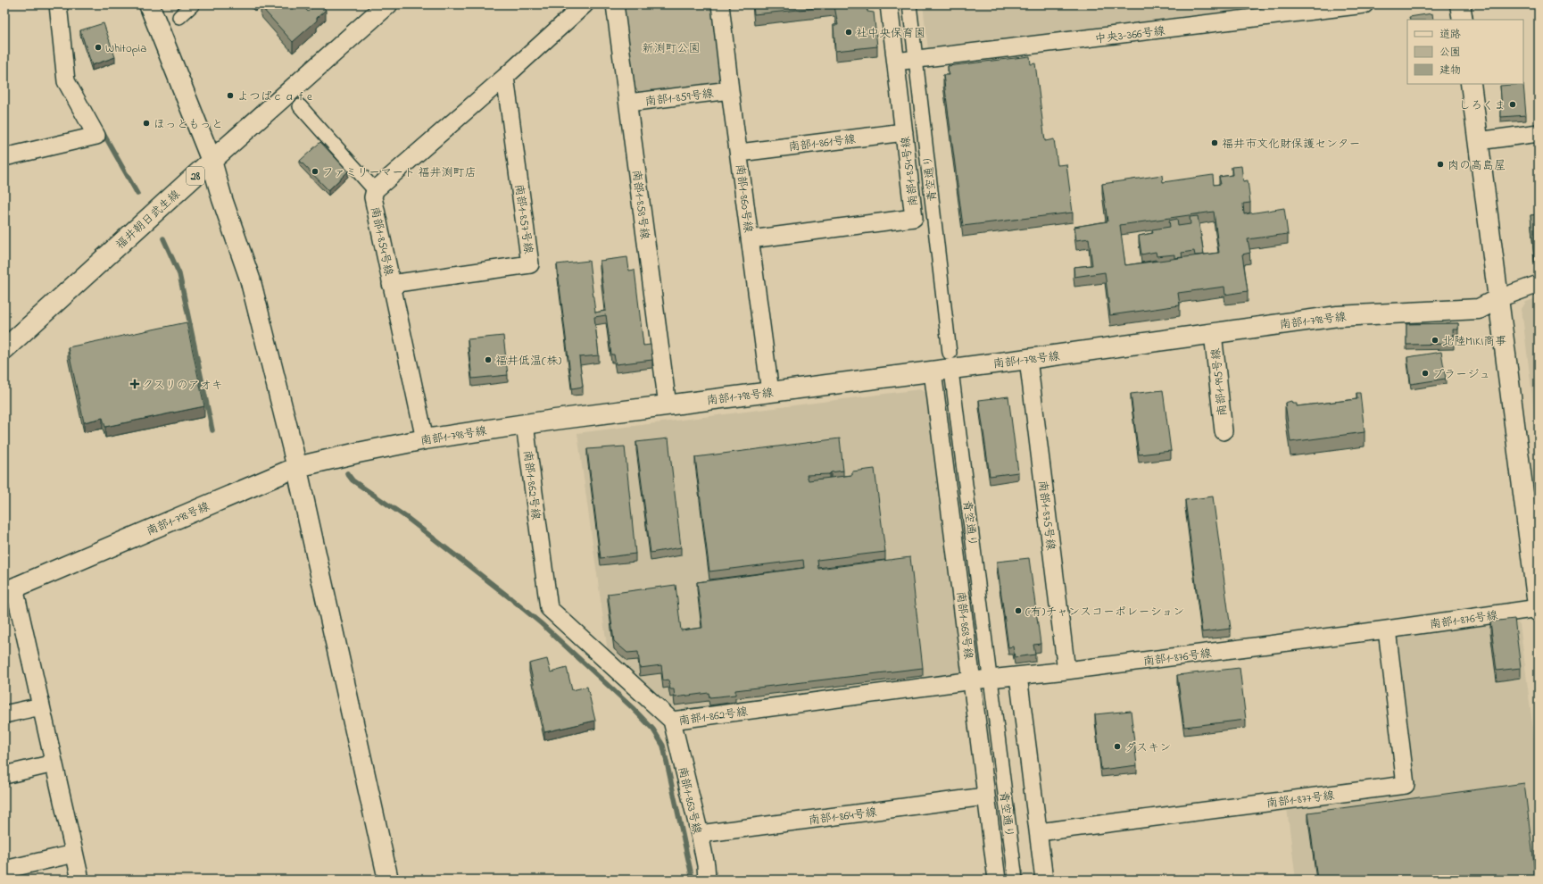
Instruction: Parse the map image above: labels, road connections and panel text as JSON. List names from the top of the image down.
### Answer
{
  "streets": {
    "street": [
      "中央3-366号線",
      "南部1-859号線",
      "南部1-861号線",
      "南部1-854号線",
      "28",
      "青空通り",
      "南部1-860号線",
      "南部1-858号線",
      "福井朝日武生線",
      "南部1-857号線",
      "南部1-798号線",
      "南部1-995号線",
      "南部1-862号線",
      "南部1-875号線",
      "南部1-876号線",
      "南部1-868号線",
      "南部1-877号線",
      "南部1-863号線",
      "南部1-864号線"
    ]
  },
  "crossings": [
    ["中央3-366号線", "南部1-854号線"],
    ["中央3-366号線", "青空通り"],
    ["南部1-859号線", "南部1-860号線"],
    ["南部1-859号線", "南部1-858号線"],
    ["南部1-861号線", "南部1-854号線"],
    ["南部1-861号線", "南部1-860号線"],
    ["南部1-854号線", "南部1-860号線"],
    ["南部1-854号線", "南部1-857号線"],
    ["南部1-854号線", "南部1-798号線"],
    ["南部1-860号線", "南部1-798号線"],
    ["南部1-858号線", "南部1-798号線"],
    ["南部1-798号線", "南部1-995号線"],
    ["南部1-798号線", "南部1-862号線"],
    ["南部1-798号線", "南部1-875号線"],
    ["南部1-798号線", "南部1-868号線"],
    ["南部1-862号線", "南部1-876号線"],
    ["南部1-862号線", "南部1-868号線"],
    ["南部1-862号線", "南部1-863号線"],
    ["南部1-875号線", "南部1-876号線"],
    ["南部1-876号線", "南部1-877号線"],
    ["南部1-868号線", "南部1-864号線"],
    ["南部1-863号線", "南部1-864号線"]
  ],
  "parks": ["新渕町公園"],
  "places": {
    "other": [
      "社中央保育園",
      "Whitopia",
      "よつばｃａｆe",
      "しろくま",
      "ほっともっと",
      "福井市文化財保護センター",
      "肉の高島屋",
      "ファミリーマート 福井渕町店",
      "北陸MIKI商事",
      "福井低温(株)",
      "プラージュ",
      "(有)チャンスコーポレーション",
      "ダスキン"
    ],
    "health": ["クスリのアオキ"]
  },
  "legend": ["道路", "公園", "建物"]
}
